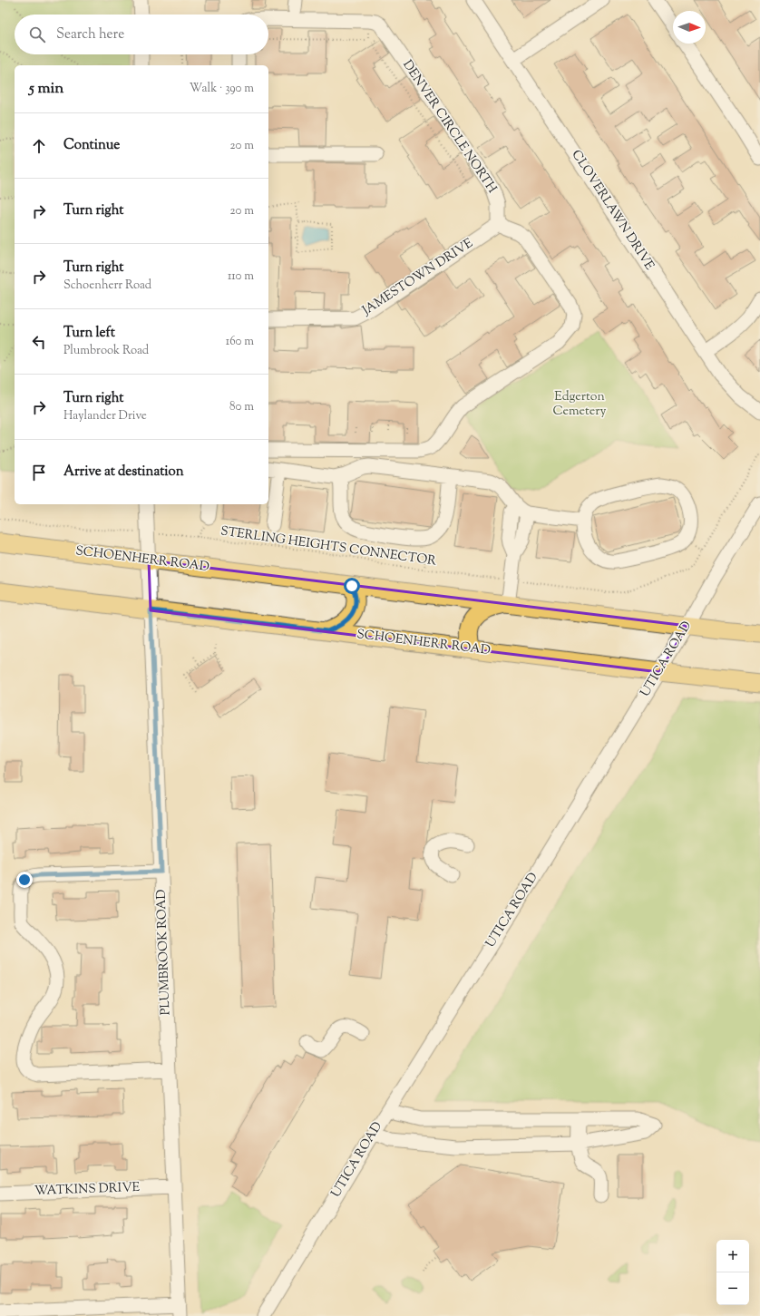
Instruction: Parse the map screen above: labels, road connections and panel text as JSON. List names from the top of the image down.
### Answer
{
  "streets": {
    "main road": ["SCHOENHERR ROAD"],
    "street": [
      "DENVER CIRCLE NORTH",
      "CLOVERLAWN DRIVE",
      "JAMESTOWN DRIVE",
      "UTICA ROAD",
      "PLUMBROOK ROAD",
      "WATKINS DRIVE"
    ],
    "path": ["STERLING HEIGHTS CONNECTOR"]
  },
  "crossings": [
    ["DENVER CIRCLE NORTH", "JAMESTOWN DRIVE"],
    ["SCHOENHERR ROAD", "UTICA ROAD"],
    ["SCHOENHERR ROAD", "PLUMBROOK ROAD"],
    ["PLUMBROOK ROAD", "WATKINS DRIVE"]
  ],
  "parks": ["Edgerton Cemetery"],
  "north": "right",
  "page": {
    "search": "Search here",
    "heading": ["5 min", "Walk · 390 m"],
    "list": [
      ["Continue", "20 m"],
      ["Turn right", "20 m"],
      ["Turn right", "Schoenherr Road", "110 m"],
      ["Turn left", "Plumbrook Road", "160 m"],
      ["Turn right", "Haylander Drive", "80 m"],
      "Arrive at destination"
    ],
    "map_buttons": ["+", "−"]
  }
}
